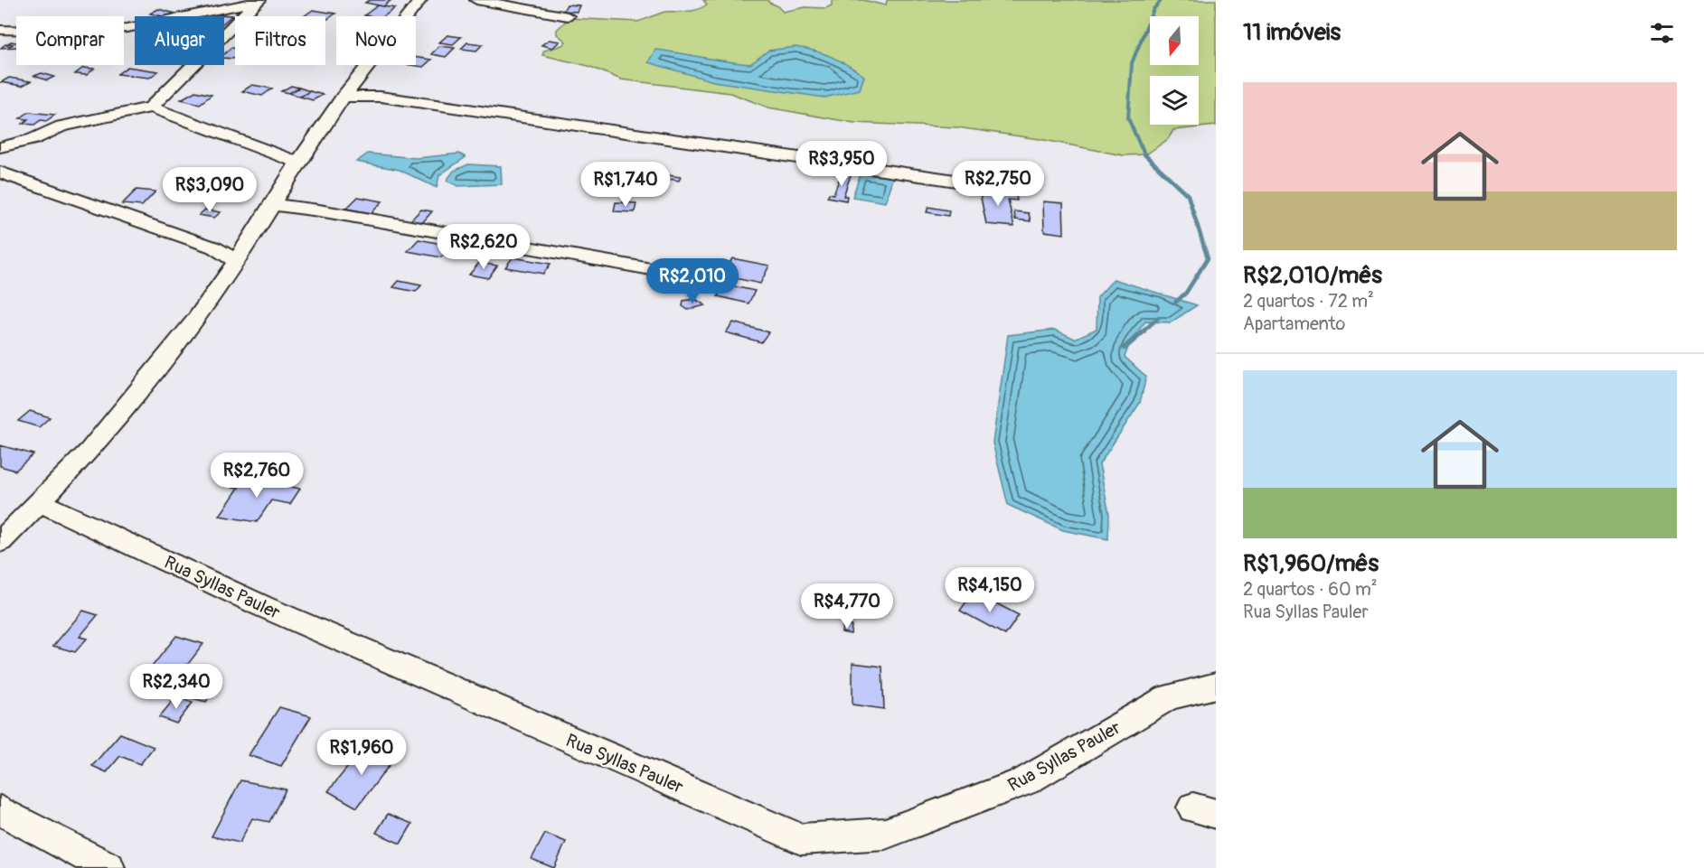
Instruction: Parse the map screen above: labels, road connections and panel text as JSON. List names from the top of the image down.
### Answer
{
  "streets": {
    "street": ["Rua Syllas Pauler"]
  },
  "north": "bottom",
  "page": {
    "heading": "11 imóveis",
    "chip": [
      "Comprar",
      "Alugar",
      "Filtros",
      "Novo"
    ],
    "list": [
      {
        "name": "R$2,010/mês",
        "note": "2 quartos · 72 m² · Apartamento"
      },
      {
        "name": "R$1,960/mês",
        "note": "2 quartos · 60 m² · Rua Syllas Pauler"
      }
    ],
    "price": [
      "R$3,950",
      "R$2,750",
      "R$1,740",
      "R$3,090",
      "R$2,620",
      "R$2,010",
      "R$2,760",
      "R$4,150",
      "R$4,770",
      "R$2,340",
      "R$1,960"
    ]
  }
}
